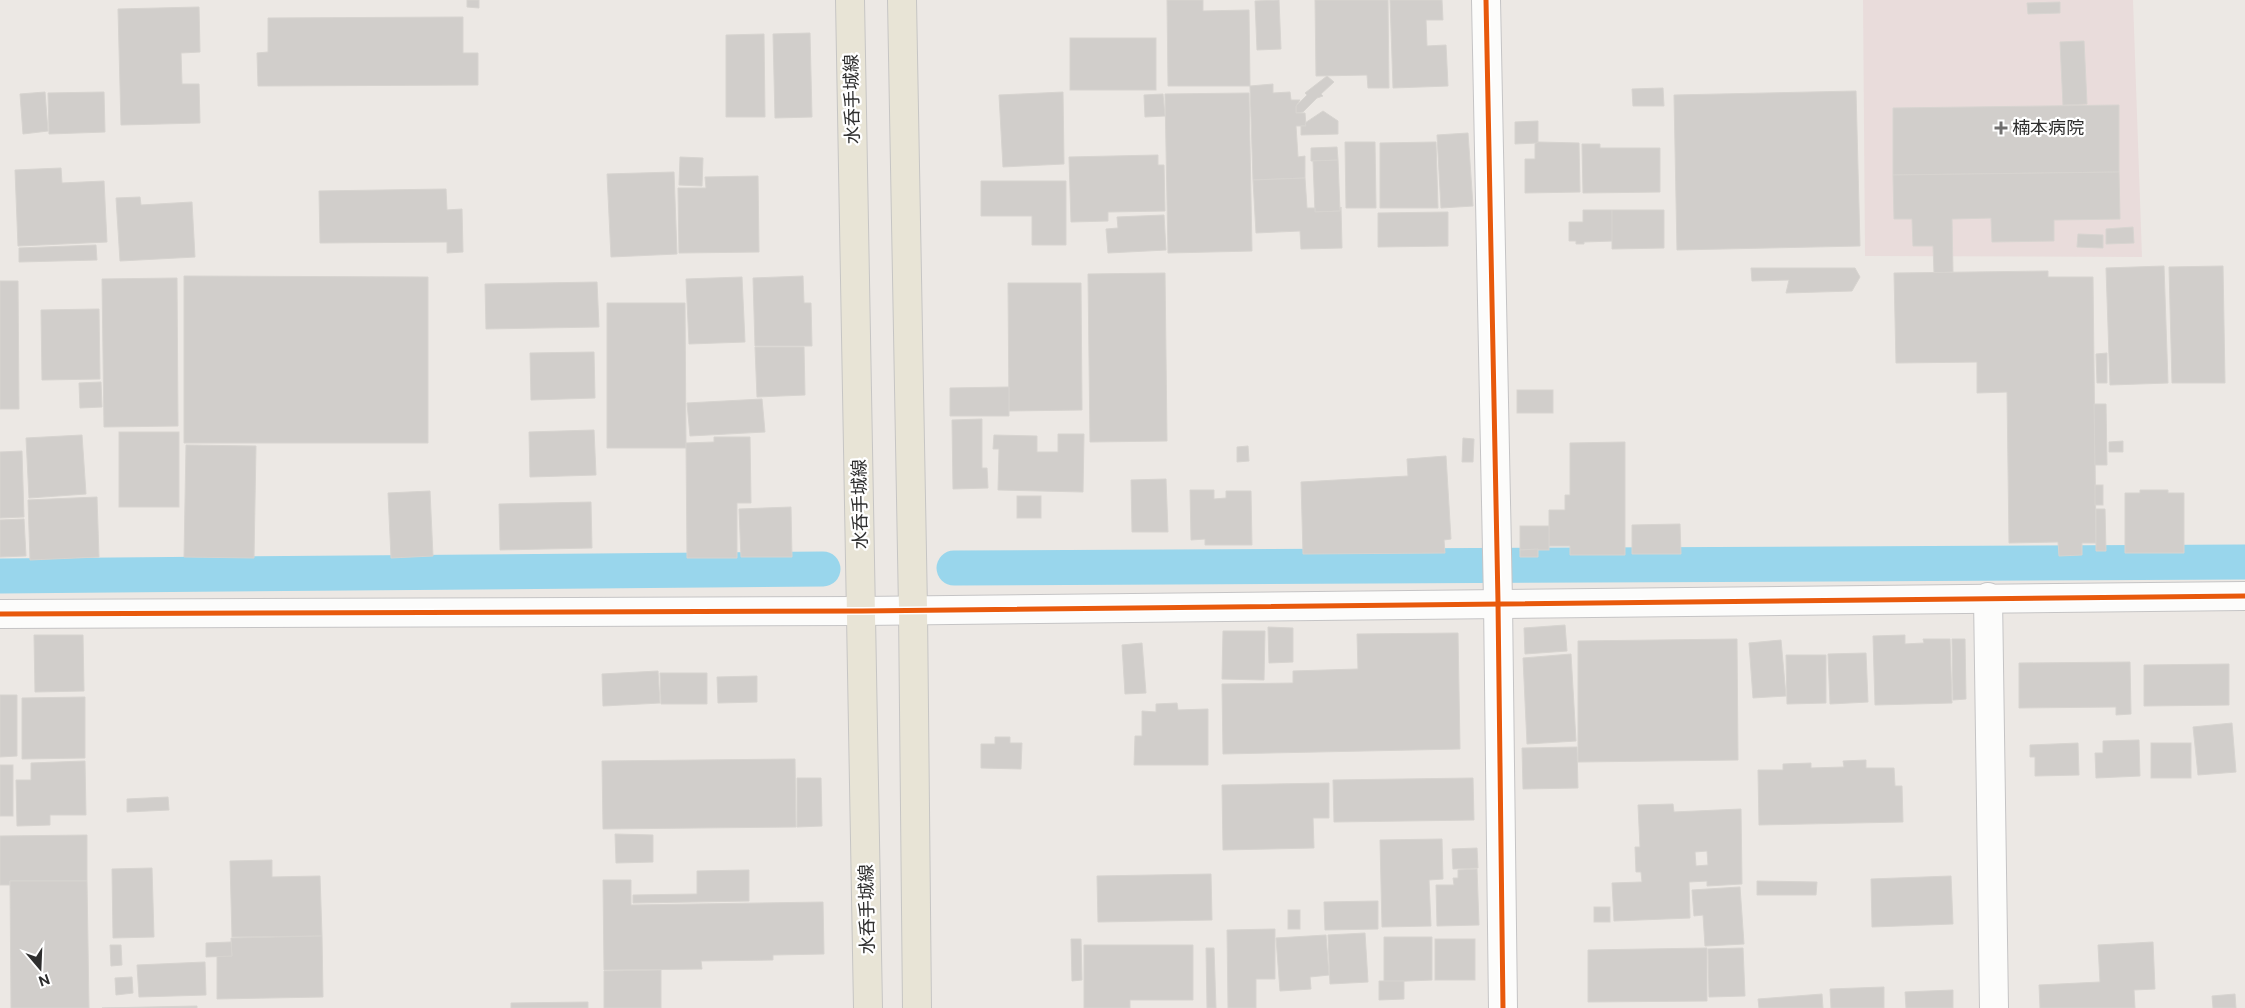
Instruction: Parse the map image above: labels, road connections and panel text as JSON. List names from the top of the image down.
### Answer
{
  "streets": {
    "main road": ["水呑手城線"]
  },
  "places": {
    "health": ["楠本病院"]
  },
  "north": "bottom"
}
